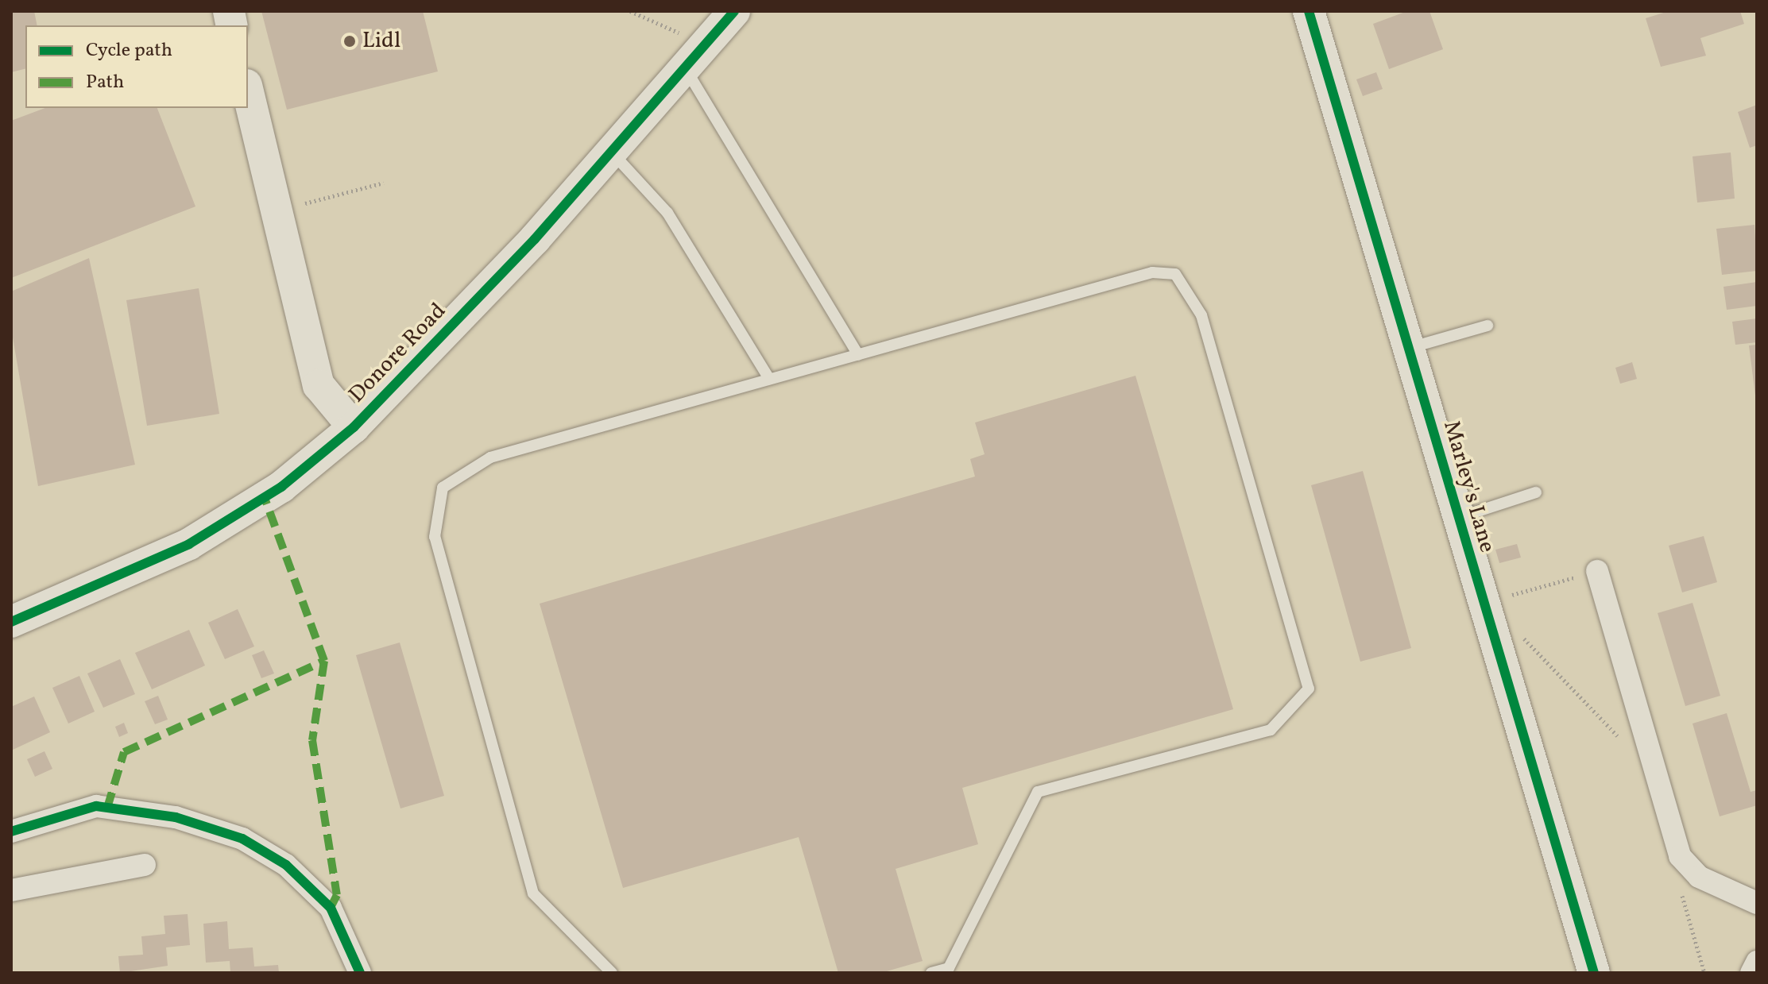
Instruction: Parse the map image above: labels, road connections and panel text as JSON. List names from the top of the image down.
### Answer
{
  "streets": {
    "street": ["Donore Road", "Marley's Lane"]
  },
  "places": ["Lidl"],
  "legend": ["Cycle path", "Path"]
}
